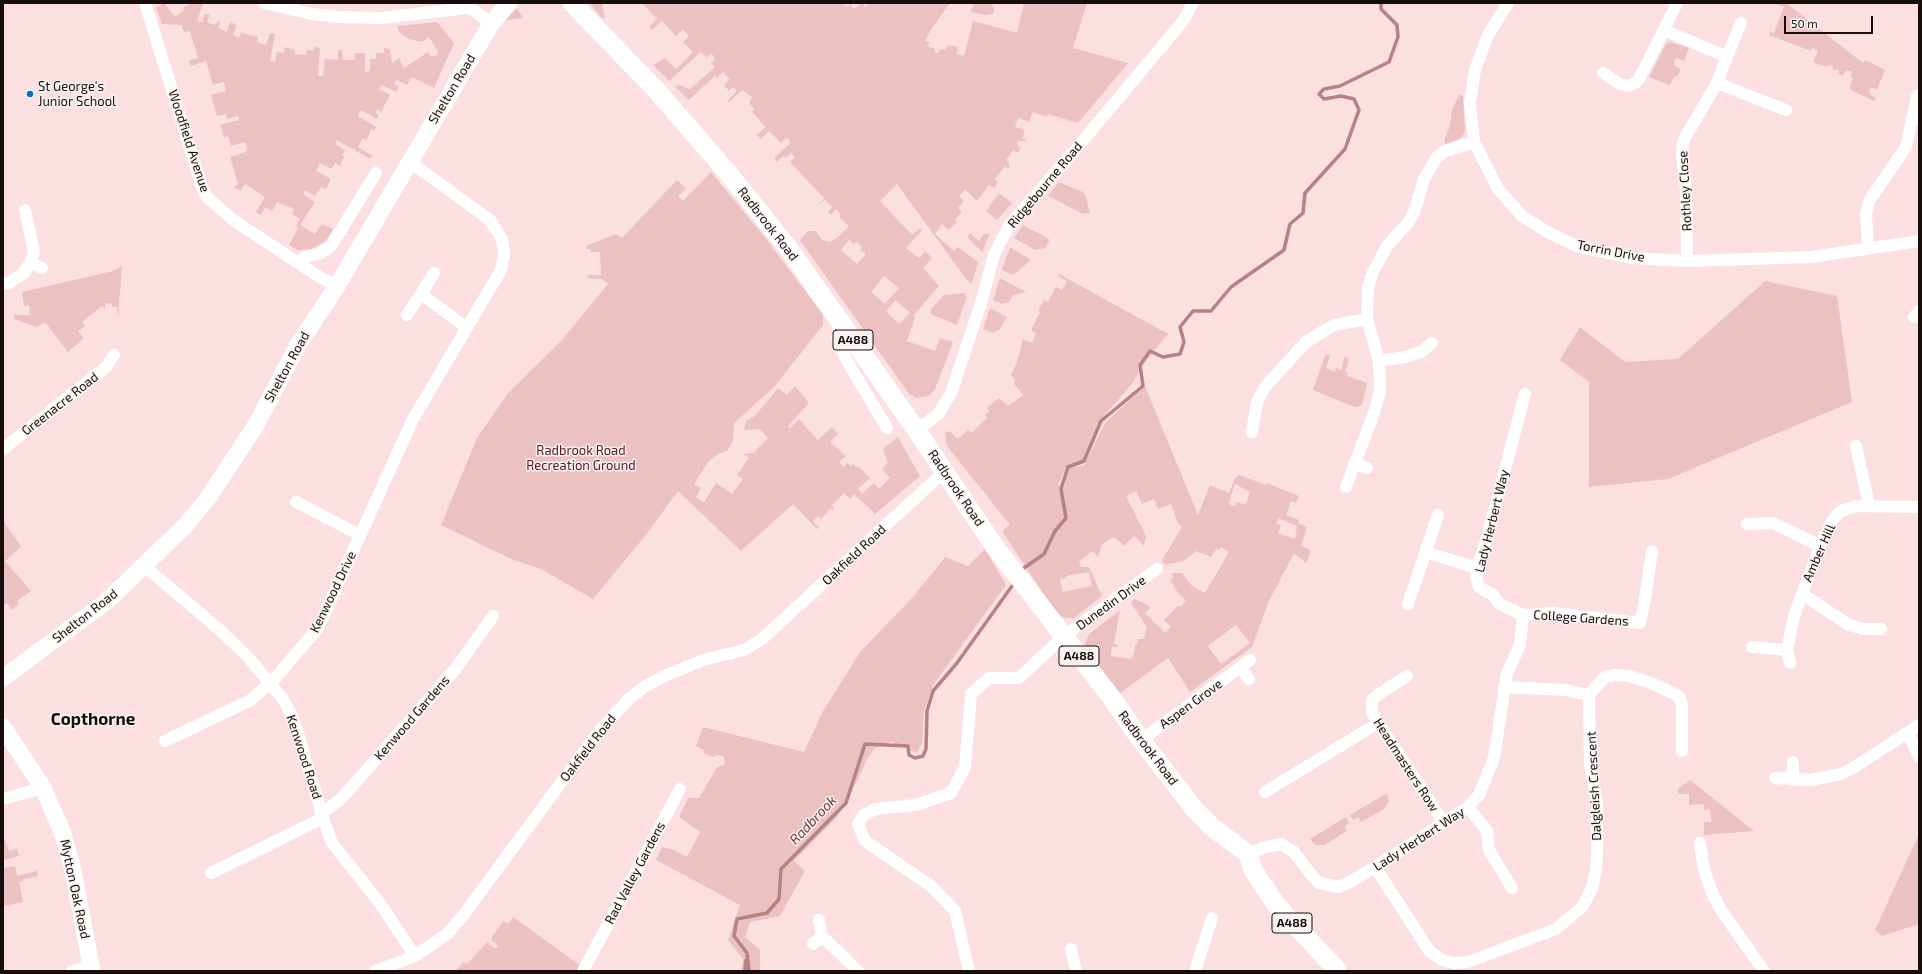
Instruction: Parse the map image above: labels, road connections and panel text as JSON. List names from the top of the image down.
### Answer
{
  "streets": {
    "main road": [
      "Shelton Road",
      "Radbrook Road",
      "A488",
      "Mytton Oak Road"
    ],
    "street": [
      "Woodfield Avenue",
      "Ridgebourne Road",
      "Rothley Close",
      "Torrin Drive",
      "Greenacre Road",
      "Lady Herbert Way",
      "Amber Hill",
      "Oakfield Road",
      "Kenwood Drive",
      "Dunedin Drive",
      "College Gardens",
      "Aspen Grove",
      "Kenwood Gardens",
      "Kenwood Road",
      "Headmasters Row",
      "Dalgleish Crescent",
      "Rad Valley Gardens"
    ]
  },
  "crossings": [
    ["Shelton Road", "Woodfield Avenue"],
    ["Shelton Road", "Kenwood Drive"],
    ["Shelton Road", "Kenwood Road"],
    ["Ridgebourne Road", "Radbrook Road"],
    ["Rothley Close", "Torrin Drive"],
    ["Radbrook Road", "A488"],
    ["Radbrook Road", "Lady Herbert Way"],
    ["Radbrook Road", "Oakfield Road"],
    ["Radbrook Road", "Dunedin Drive"],
    ["Radbrook Road", "Aspen Grove"],
    ["A488", "Lady Herbert Way"],
    ["Lady Herbert Way", "College Gardens"],
    ["Lady Herbert Way", "Headmasters Row"],
    ["Lady Herbert Way", "Dalgleish Crescent"],
    ["Oakfield Road", "Kenwood Road"],
    ["Kenwood Drive", "Kenwood Road"],
    ["Kenwood Gardens", "Kenwood Road"]
  ],
  "districts": ["Copthorne"],
  "water": ["Radbrook"],
  "parks": ["Radbrook Road Recreation Ground"],
  "places": ["St George's Junior School"],
  "scale_bar": "50 m"
}
